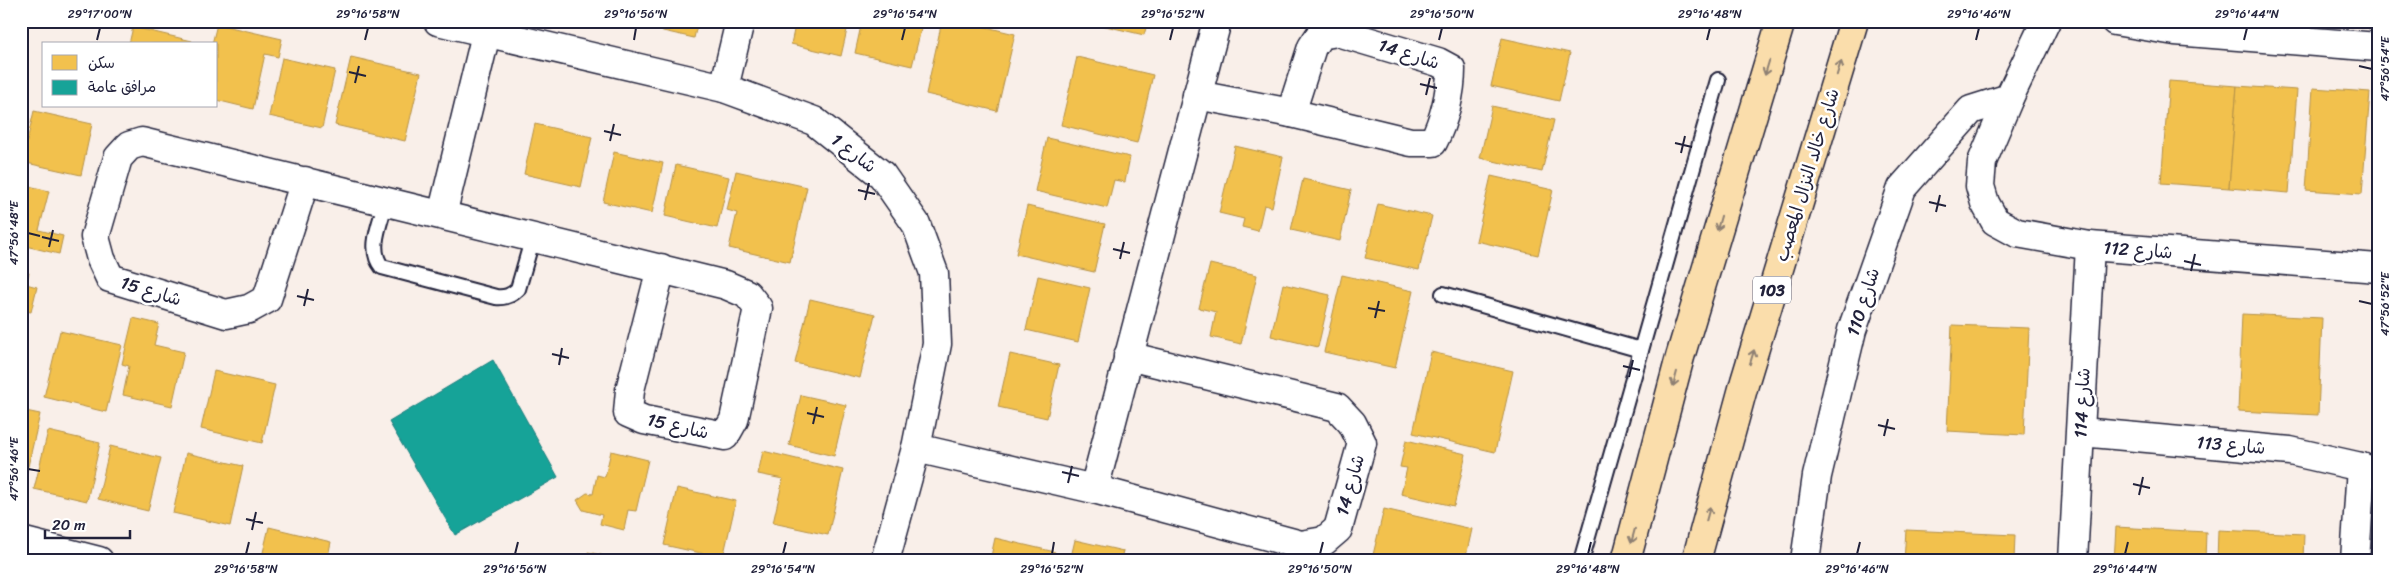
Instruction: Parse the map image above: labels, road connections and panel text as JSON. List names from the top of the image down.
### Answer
{
  "streets": {
    "main road": ["شارع خالد النزال المعصب", "103"],
    "street": [
      "شارع 14",
      "شارع 1",
      "شارع 112",
      "شارع 15",
      "شارع 110",
      "114 شارع",
      "شارع 113"
    ]
  },
  "crossings": [
    ["شارع 14", "شارع 1"],
    ["شارع 112", "شارع 110"],
    ["شارع 112", "114 شارع"],
    ["114 شارع", "شارع 113"]
  ],
  "legend": ["سكن", "مرافق عامة"],
  "scale_bar": "20 m",
  "coordinates": [
    "29°17'00\"N",
    "29°16'58\"N",
    "29°16'56\"N",
    "29°16'54\"N",
    "29°16'52\"N",
    "29°16'50\"N",
    "29°16'48\"N",
    "29°16'46\"N",
    "29°16'44\"N",
    "47°56'54\"E",
    "47°56'48\"E",
    "47°56'52\"E",
    "47°56'46\"E"
  ]
}
